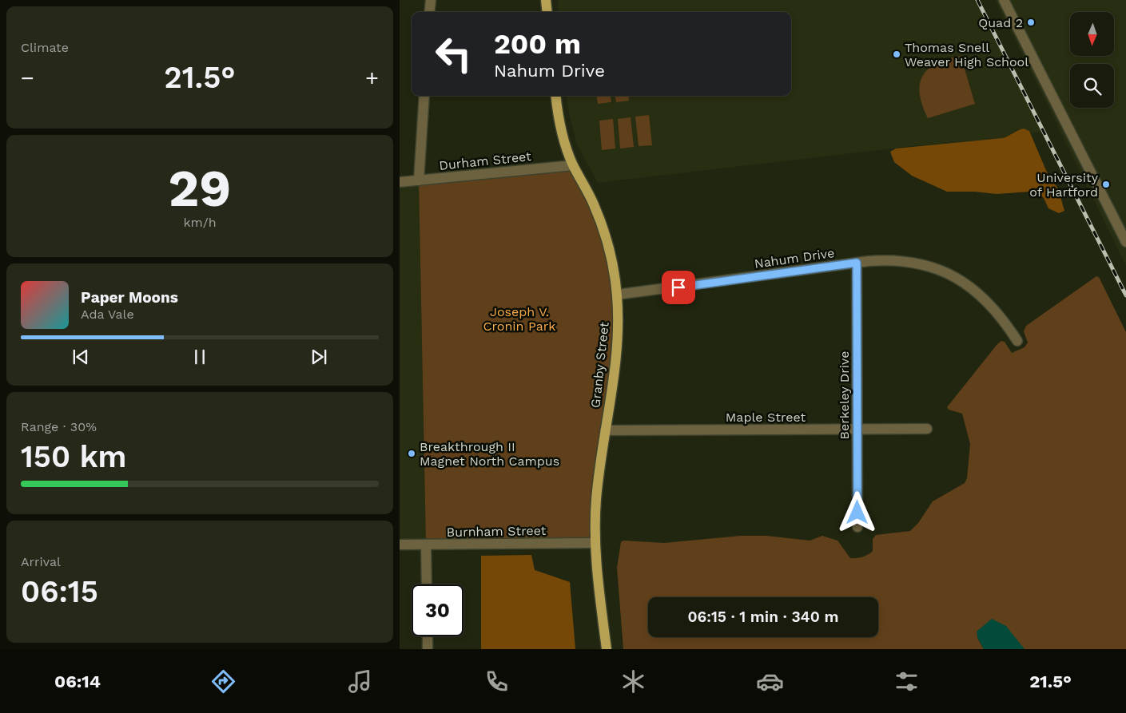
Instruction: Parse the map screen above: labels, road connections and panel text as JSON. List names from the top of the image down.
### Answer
{
  "streets": {
    "main road": ["Granby Street"],
    "street": [
      "Durham Street",
      "Nahum Drive",
      "Berkeley Drive",
      "Maple Street",
      "Burnham Street"
    ]
  },
  "crossings": [
    ["Durham Street", "Granby Street"],
    ["Nahum Drive", "Granby Street"],
    ["Nahum Drive", "Berkeley Drive"],
    ["Granby Street", "Maple Street"],
    ["Granby Street", "Burnham Street"],
    ["Berkeley Drive", "Maple Street"]
  ],
  "parks": ["Joseph V. Cronin Park"],
  "places": [
    "Quad 2",
    "Thomas Snell Weaver High School",
    "University of Hartford",
    "Breakthrough II Magnet North Campus"
  ],
  "north": "bottom",
  "page": {
    "tile": [
      "Climate",
      ["29", "km/h"],
      ["Range · 30%", "150 km"],
      ["Arrival", "06:15"]
    ],
    "turn": ["200 m", "Nahum Drive"],
    "heat": ["−", "21.5°", "+"],
    "song": ["Paper Moons", "Ada Vale"],
    "limit": "30",
    "trip": "06:15 · 1 min · 340 m",
    "tabs": ["06:14", "21.5°"]
  }
}
